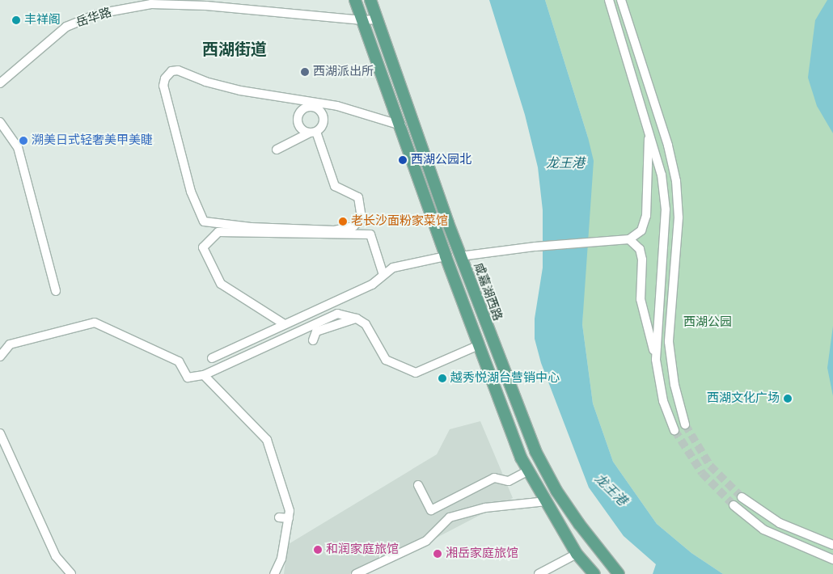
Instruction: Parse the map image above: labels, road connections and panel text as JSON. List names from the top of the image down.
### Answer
{
  "streets": {
    "main road": ["咸嘉湖西路"],
    "street": ["岳华路"]
  },
  "crossings": [
    ["岳华路", "咸嘉湖西路"]
  ],
  "districts": ["西湖街道"],
  "water": ["龙王港"],
  "parks": ["西湖公园"],
  "places": [
    "丰祥阁",
    "西湖派出所",
    "溯美日式轻奢美甲美睫",
    "西湖公园北",
    "老长沙面粉家菜馆",
    "越秀悦湖台营销中心",
    "西湖文化广场",
    "和润家庭旅馆",
    "湘岳家庭旅馆"
  ]
}
